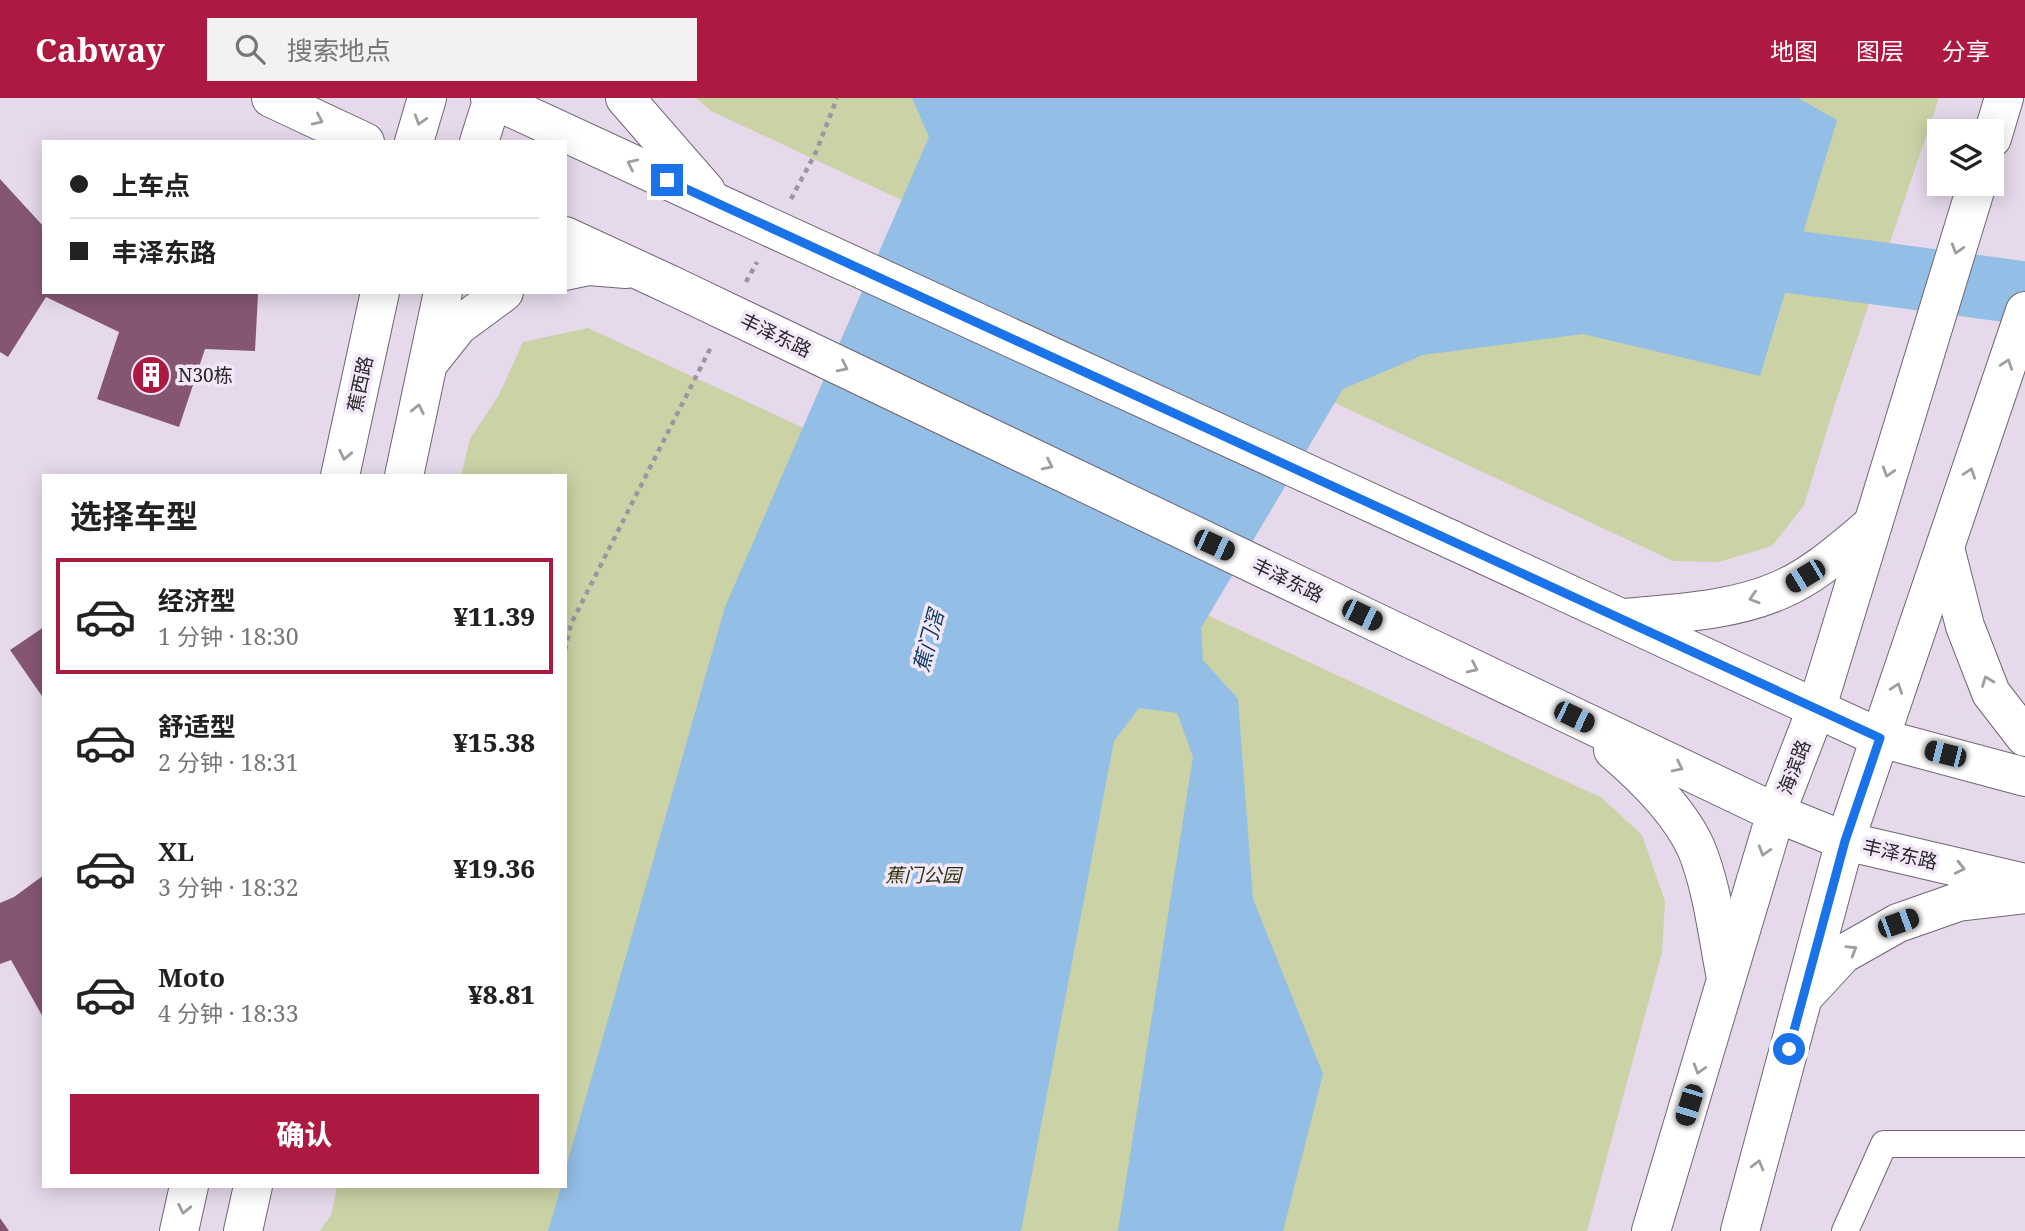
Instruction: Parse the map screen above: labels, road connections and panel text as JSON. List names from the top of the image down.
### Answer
{
  "streets": {
    "main road": ["丰泽东路", "蕉西路", "海滨路"]
  },
  "crossings": [
    ["丰泽东路", "海滨路"]
  ],
  "water": ["蕉门滘"],
  "parks": ["蕉门公园"],
  "places": {
    "building": ["N30栋"]
  },
  "page": {
    "header": "Cabway",
    "search": "搜索地点",
    "nav": ["地图", "图层", "分享"],
    "banner": ["上车点", "丰泽东路"],
    "heading": "选择车型",
    "list": [
      {
        "name": "经济型",
        "note": "1 分钟 · 18:30",
        "value": "¥11.39"
      },
      {
        "name": "舒适型",
        "note": "2 分钟 · 18:31",
        "value": "¥15.38"
      },
      {
        "name": "XL",
        "note": "3 分钟 · 18:32",
        "value": "¥19.36"
      },
      {
        "name": "Moto",
        "note": "4 分钟 · 18:33",
        "value": "¥8.81"
      }
    ],
    "buttons": "确认"
  }
}
